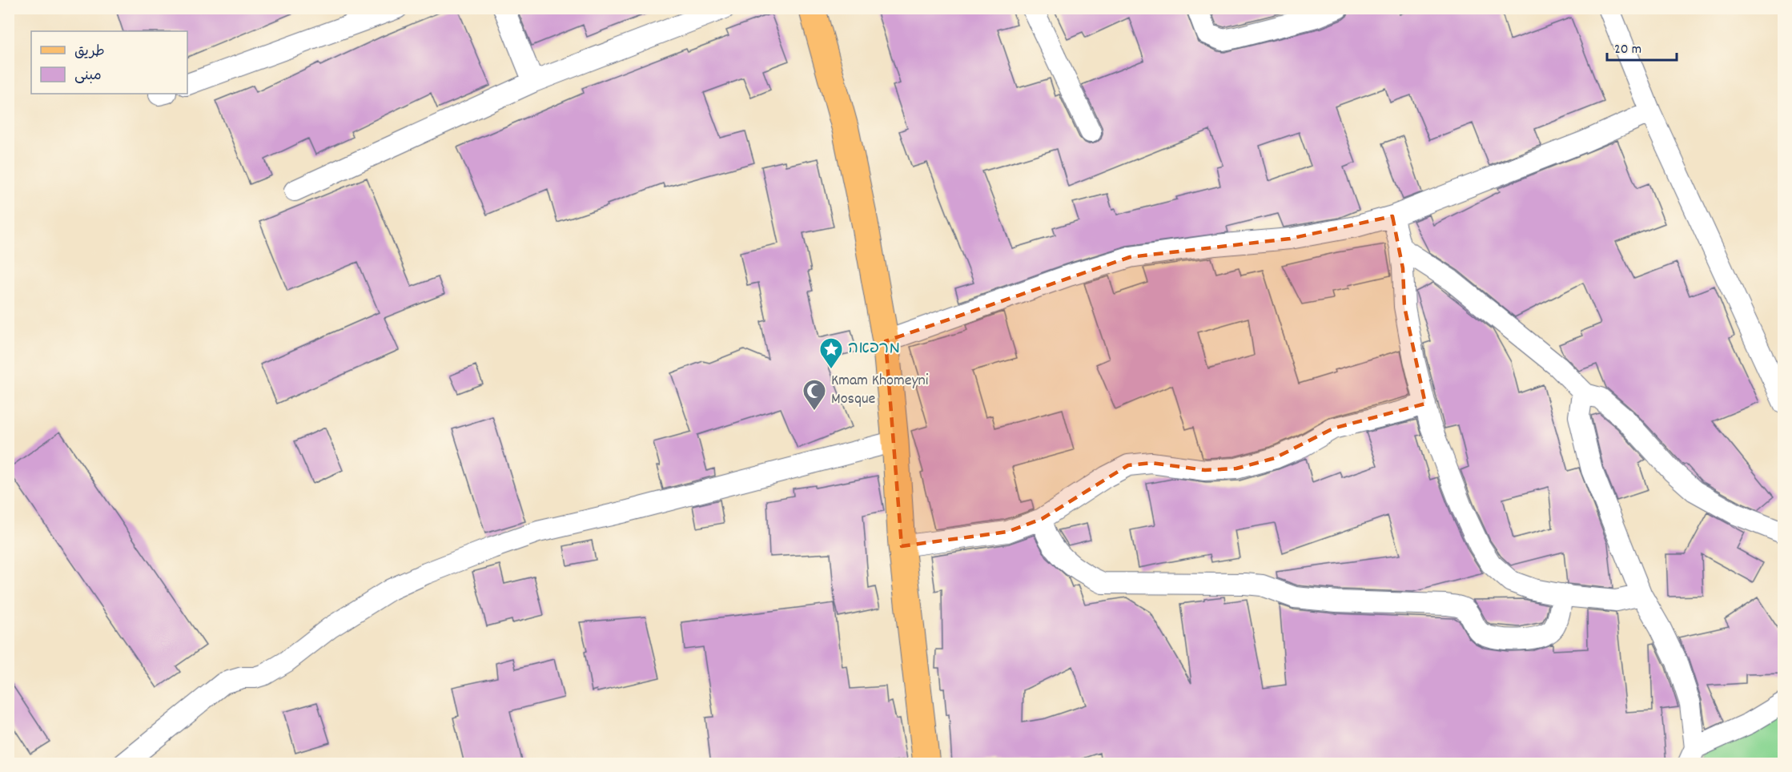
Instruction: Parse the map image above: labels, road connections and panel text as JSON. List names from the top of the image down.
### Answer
{
  "places": {
    "place": ["מרפאה"],
    "mosque": ["Kmam Khomeyni Mosque"]
  },
  "legend": ["طريق", "مبنى"],
  "scale_bar": "20 m"
}
